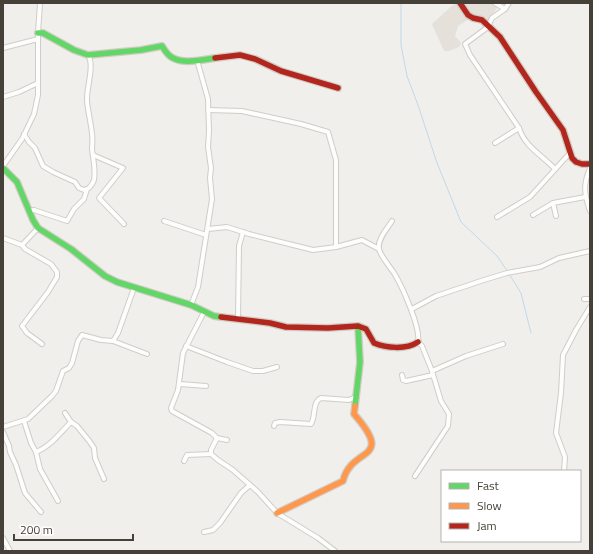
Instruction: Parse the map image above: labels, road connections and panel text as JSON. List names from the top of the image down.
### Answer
{
  "legend": ["Fast", "Slow", "Jam"],
  "scale_bar": "200 m"
}
